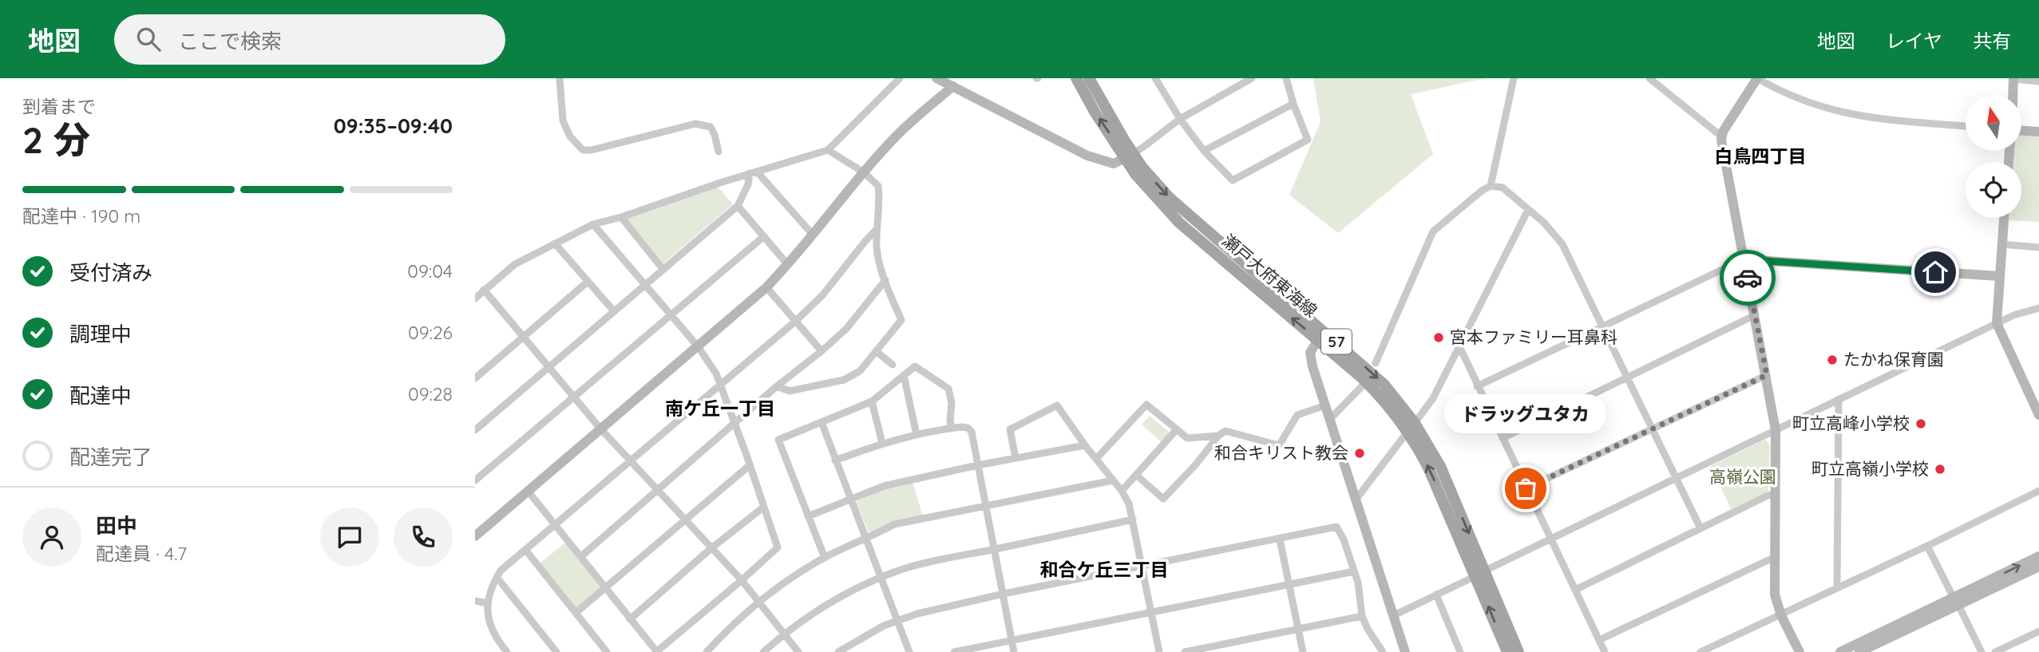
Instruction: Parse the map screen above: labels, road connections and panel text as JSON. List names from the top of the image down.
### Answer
{
  "streets": {
    "main road": ["瀬戸大府東海線", "57"]
  },
  "districts": ["白鳥四丁目", "南ケ丘一丁目", "和合ケ丘三丁目"],
  "parks": ["高嶺公園"],
  "places": [
    "宮本ファミリー耳鼻科",
    "たかね保育園",
    "町立高峰小学校",
    "和合キリスト教会",
    "町立高嶺小学校",
    "ドラッグユタカ"
  ],
  "north": "top",
  "page": {
    "header": "地図",
    "search": "ここで検索",
    "nav": ["地図", "レイヤ", "共有"],
    "heading": ["2 分", "到着まで", "09:35–09:40"],
    "panel": ["田中", "配達員 · 4.7"],
    "bar": "配達中 · 190 m",
    "list": [
      ["受付済み", "09:04"],
      ["調理中", "09:26"],
      ["配達中", "09:28"],
      "配達完了"
    ],
    "bubble": "ドラッグユタカ"
  }
}
